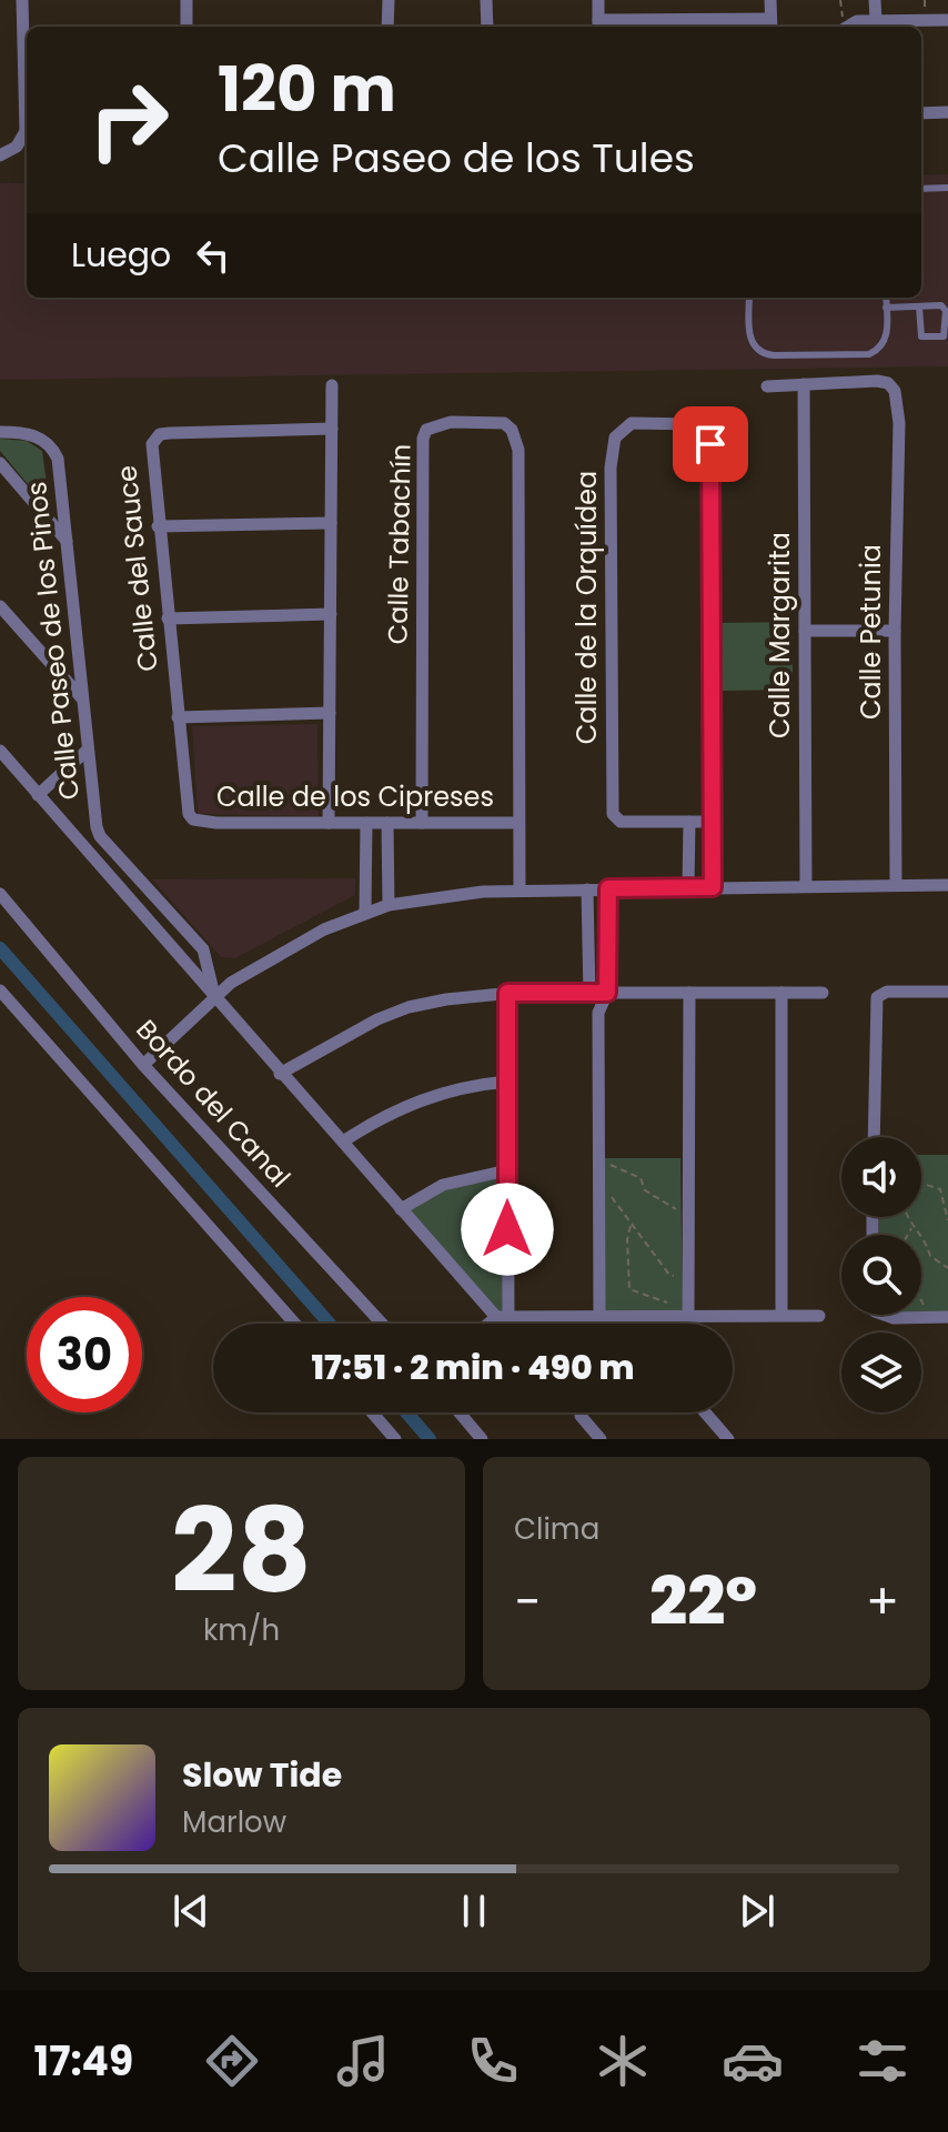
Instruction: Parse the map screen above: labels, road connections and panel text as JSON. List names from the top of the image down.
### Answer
{
  "streets": {
    "street": [
      "Calle Tabachín",
      "Calle del Sauce",
      "Calle de la Orquídea",
      "Calle Petunia",
      "Calle Margarita",
      "Calle Paseo de los Pinos",
      "Calle de los Cipreses",
      "Bordo del Canal"
    ]
  },
  "crossings": [
    ["Calle Tabachín", "Calle de los Cipreses"],
    ["Calle del Sauce", "Calle de los Cipreses"],
    ["Calle Petunia", "Calle Margarita"]
  ],
  "page": {
    "turn": ["120 m", "Calle Paseo de los Tules"],
    "then": "Luego",
    "limit": "30",
    "trip": "17:51 · 2 min · 490 m",
    "tile": [
      ["28", "km/h"],
      "Clima"
    ],
    "heat": ["−", "22°", "+"],
    "song": ["Slow Tide", "Marlow"],
    "tabs": "17:49"
  }
}
